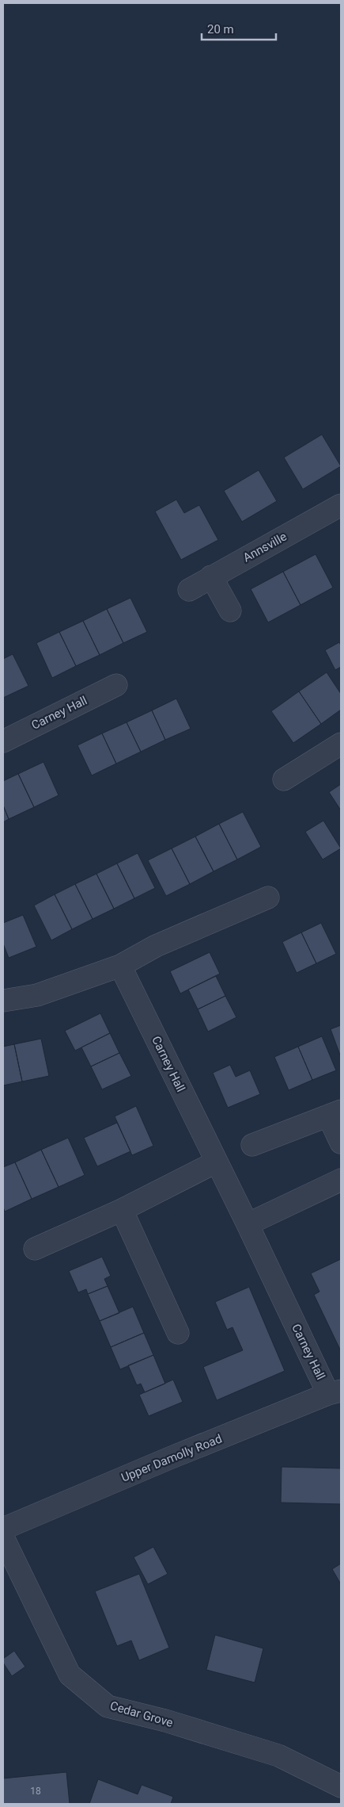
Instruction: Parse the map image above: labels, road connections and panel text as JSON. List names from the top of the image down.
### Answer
{
  "streets": {
    "street": [
      "Annsville",
      "Carney Hall",
      "Upper Damolly Road",
      "Cedar Grove"
    ]
  },
  "crossings": [
    ["Carney Hall", "Upper Damolly Road"]
  ],
  "house_numbers": ["18"],
  "scale_bar": "20 m"
}
